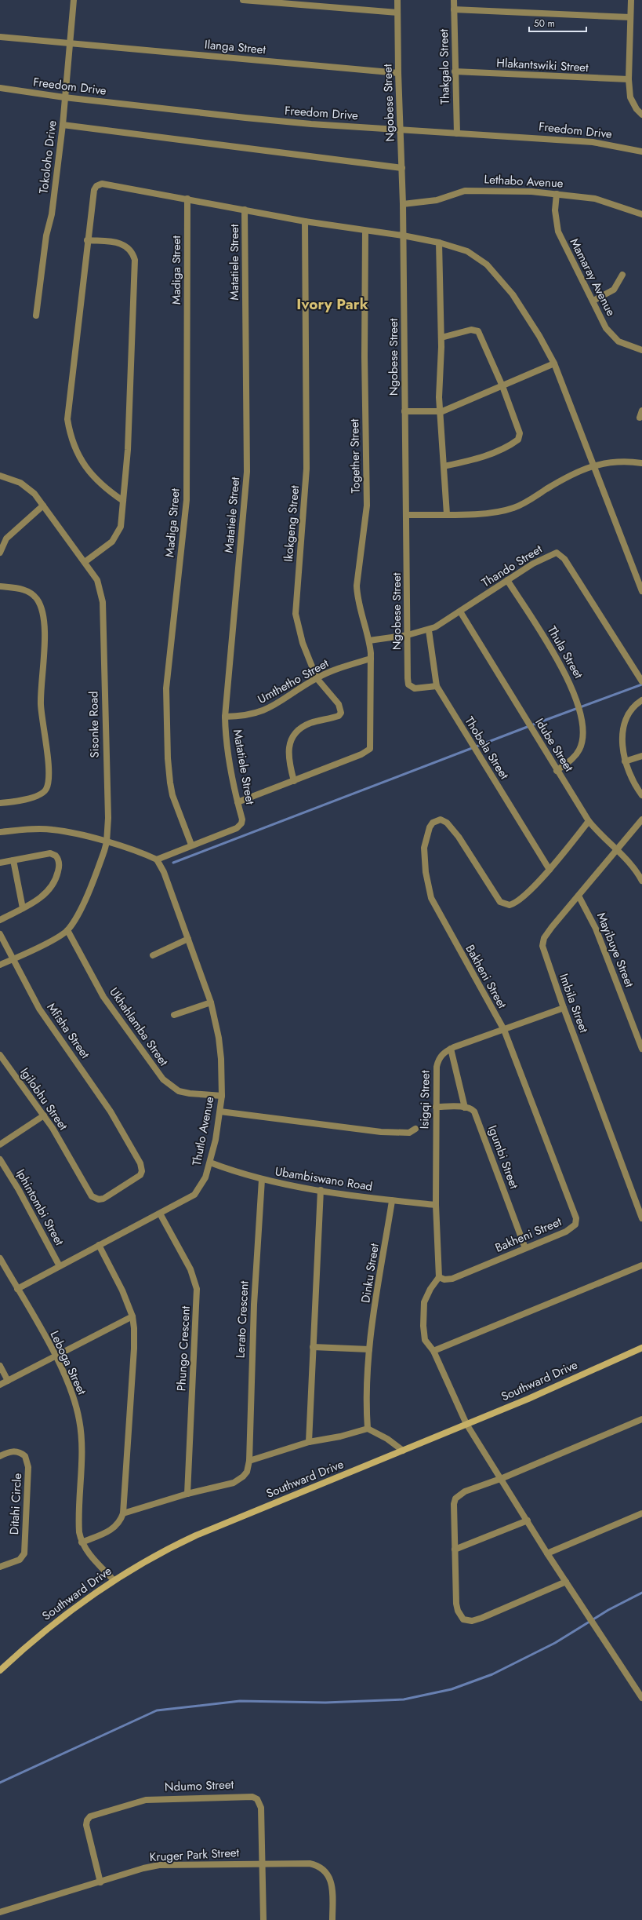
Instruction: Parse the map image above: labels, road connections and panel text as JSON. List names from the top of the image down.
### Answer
{
  "streets": {
    "main road": ["Southward Drive"],
    "street": [
      "Ilanga Street",
      "Hlakantswiki Street",
      "Thakgalo Street",
      "Freedom Drive",
      "Ngobese Street",
      "Tokoloho Drive",
      "Lethabo Avenue",
      "Matatiele Street",
      "Madiga Street",
      "Mamaray Avenue",
      "Together Street",
      "Ikokgeng Street",
      "Thando Street",
      "Thula Street",
      "Umthetho Street",
      "Sisonke Road",
      "Idube Street",
      "Thobela Street",
      "Mayibuye Street",
      "Bakheni Street",
      "Imbila Street",
      "Ukhahlamba Street",
      "Mfisha Street",
      "Igilobhu Street",
      "Isigqi Street",
      "Thutlo Avenue",
      "Igumbi Street",
      "Ubambiswano Road",
      "Iphintombi Street",
      "Dinku Street",
      "Lerato Crescent",
      "Phungo Crescent",
      "Leboga Street",
      "Ditahi Circle",
      "Ndumo Street",
      "Kruger Park Street"
    ]
  },
  "crossings": [
    ["Ilanga Street", "Ngobese Street"],
    ["Ilanga Street", "Tokoloho Drive"],
    ["Hlakantswiki Street", "Thakgalo Street"],
    ["Thakgalo Street", "Freedom Drive"],
    ["Freedom Drive", "Ngobese Street"],
    ["Freedom Drive", "Tokoloho Drive"],
    ["Ngobese Street", "Lethabo Avenue"],
    ["Ngobese Street", "Thando Street"],
    ["Ngobese Street", "Thobela Street"],
    ["Lethabo Avenue", "Mamaray Avenue"],
    ["Matatiele Street", "Madiga Street"],
    ["Matatiele Street", "Umthetho Street"],
    ["Ikokgeng Street", "Umthetho Street"],
    ["Thando Street", "Thula Street"],
    ["Thando Street", "Idube Street"],
    ["Thando Street", "Thobela Street"],
    ["Thula Street", "Idube Street"],
    ["Sisonke Road", "Ukhahlamba Street"],
    ["Idube Street", "Bakheni Street"],
    ["Idube Street", "Imbila Street"],
    ["Thobela Street", "Bakheni Street"],
    ["Mayibuye Street", "Imbila Street"],
    ["Bakheni Street", "Isigqi Street"],
    ["Bakheni Street", "Igumbi Street"],
    ["Imbila Street", "Isigqi Street"],
    ["Ukhahlamba Street", "Thutlo Avenue"],
    ["Mfisha Street", "Igilobhu Street"],
    ["Isigqi Street", "Ubambiswano Road"],
    ["Thutlo Avenue", "Ubambiswano Road"],
    ["Thutlo Avenue", "Iphintombi Street"],
    ["Thutlo Avenue", "Phungo Crescent"],
    ["Thutlo Avenue", "Leboga Street"],
    ["Ubambiswano Road", "Dinku Street"],
    ["Ubambiswano Road", "Lerato Crescent"],
    ["Ndumo Street", "Kruger Park Street"]
  ],
  "districts": ["Ivory Park"],
  "scale_bar": "50 m"
}
